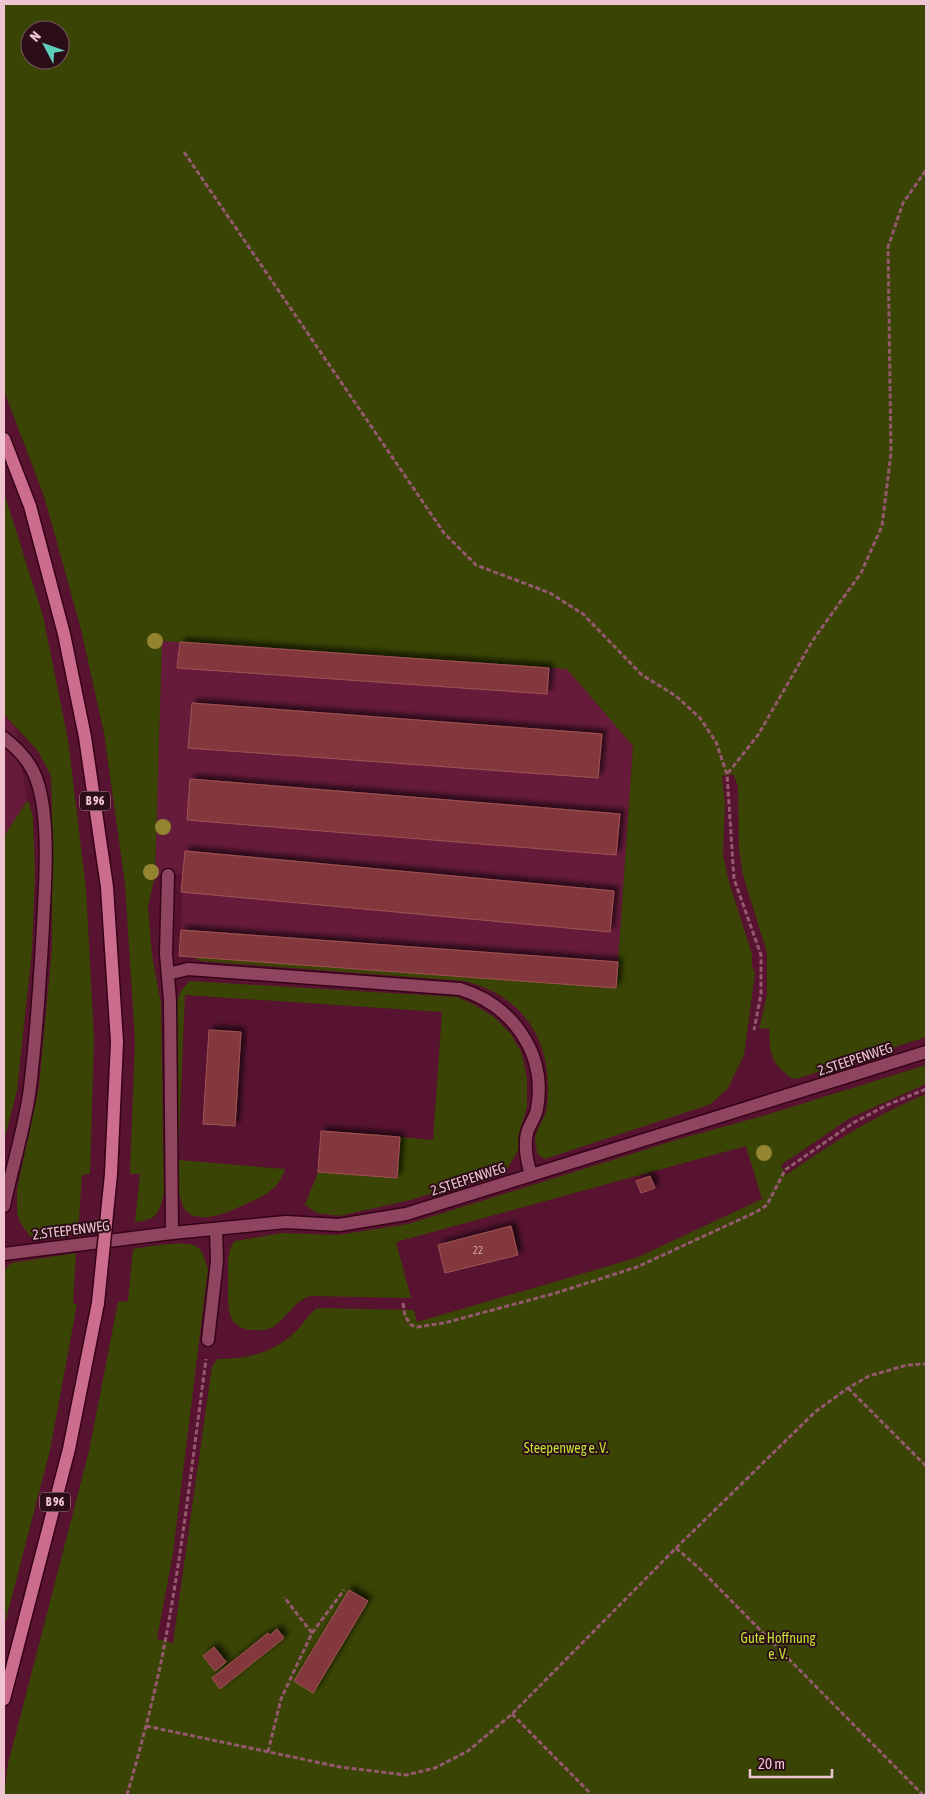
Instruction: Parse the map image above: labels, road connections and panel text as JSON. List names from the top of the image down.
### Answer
{
  "streets": {
    "main road": ["B 96"],
    "street": ["2.STEEPENWEG"]
  },
  "parks": ["Steepenweg e. V.", "Gute Hoffnung e. V."],
  "house_numbers": ["22"],
  "scale_bar": "20 m",
  "north": "top left"
}
